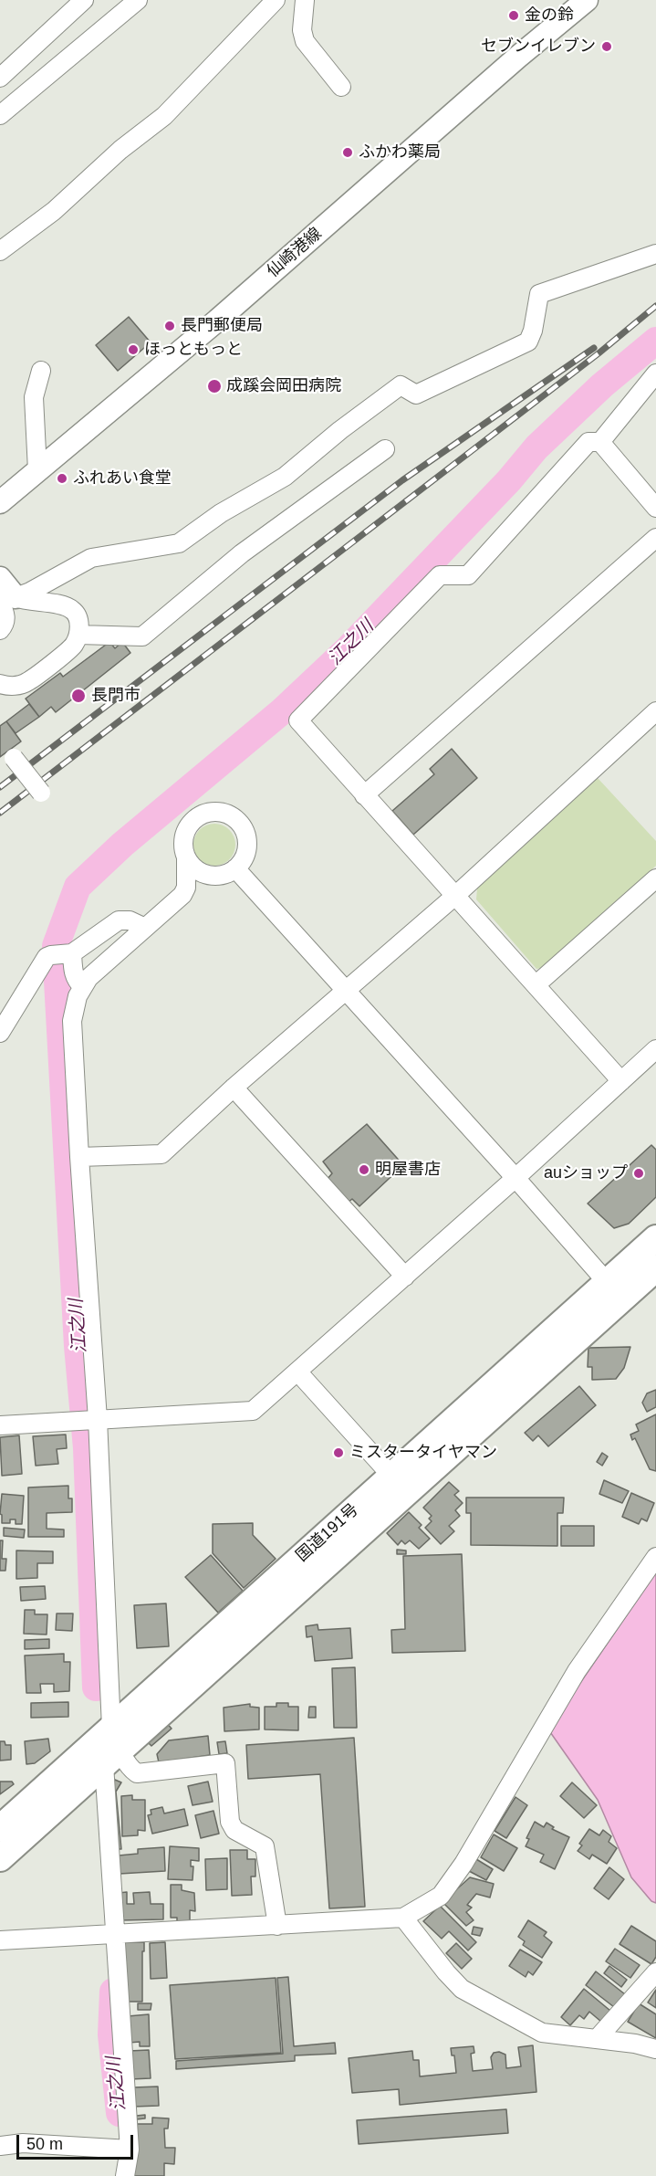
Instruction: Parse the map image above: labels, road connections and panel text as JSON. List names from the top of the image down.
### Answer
{
  "streets": {
    "highway": ["国道191号"],
    "main road": ["仙崎港線"]
  },
  "water": ["江之川"],
  "places": [
    "金の鈴",
    "セブンイレブン",
    "ふかわ薬局",
    "長門郵便局",
    "ほっともっと",
    "成蹊会岡田病院",
    "ふれあい食堂",
    "長門市",
    "明屋書店",
    "auショップ",
    "ミスタータイヤマン"
  ],
  "scale_bar": "50 m"
}
